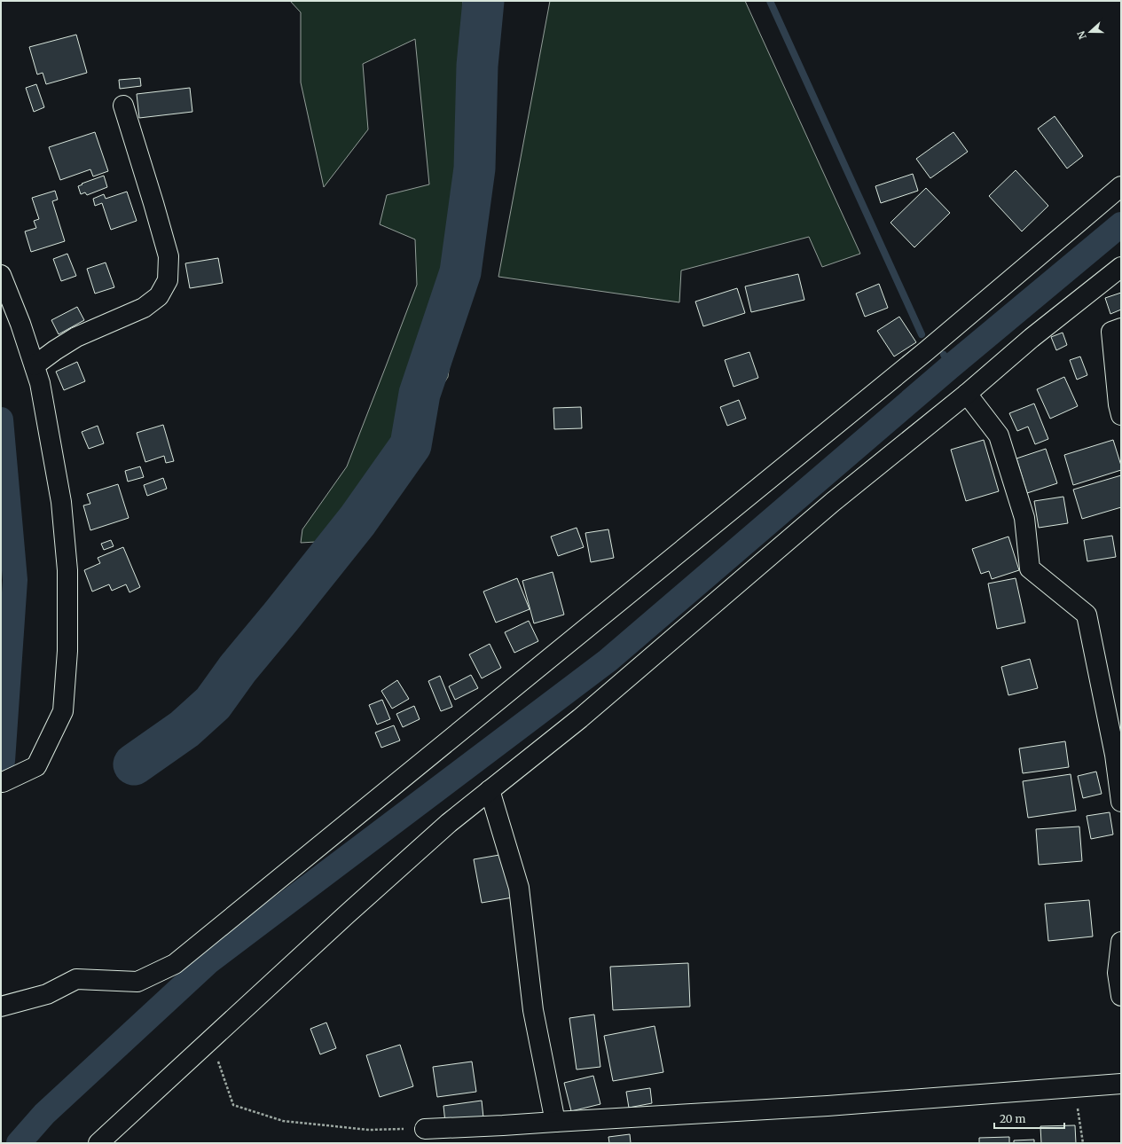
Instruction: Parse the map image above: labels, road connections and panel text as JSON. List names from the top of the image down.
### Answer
{
  "scale_bar": "20 m",
  "north": "left"
}
